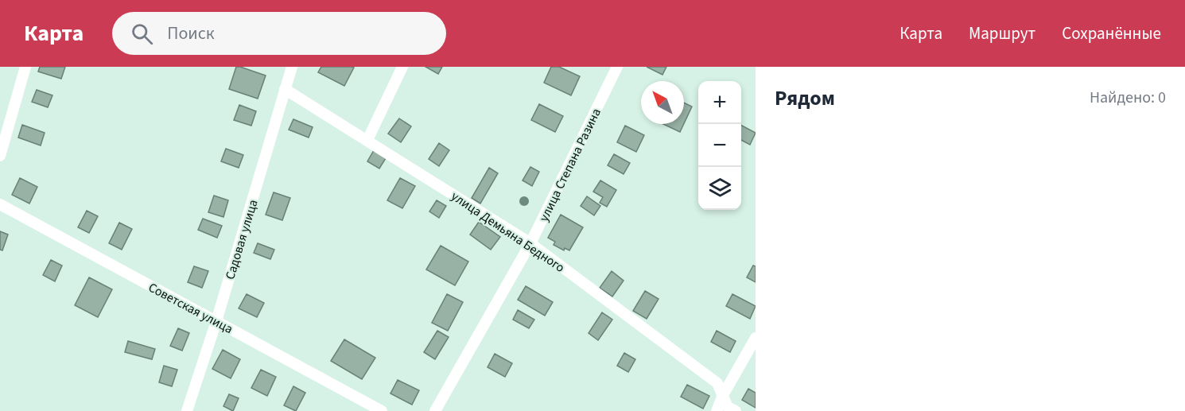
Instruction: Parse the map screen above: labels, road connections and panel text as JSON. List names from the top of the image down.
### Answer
{
  "streets": {
    "street": [
      "улица Степана Разина",
      "улица Демьяна Бедного",
      "Садовая улица",
      "Советская улица"
    ]
  },
  "crossings": [
    ["улица Степана Разина", "улица Демьяна Бедного"],
    ["улица Демьяна Бедного", "Садовая улица"],
    ["Садовая улица", "Советская улица"]
  ],
  "north": "top left",
  "page": {
    "header": "Карта",
    "search": "Поиск",
    "nav": ["Карта", "Маршрут", "Сохранённые"],
    "heading": ["Рядом", "Найдено: 0"],
    "map_buttons": ["+", "−"]
  }
}
